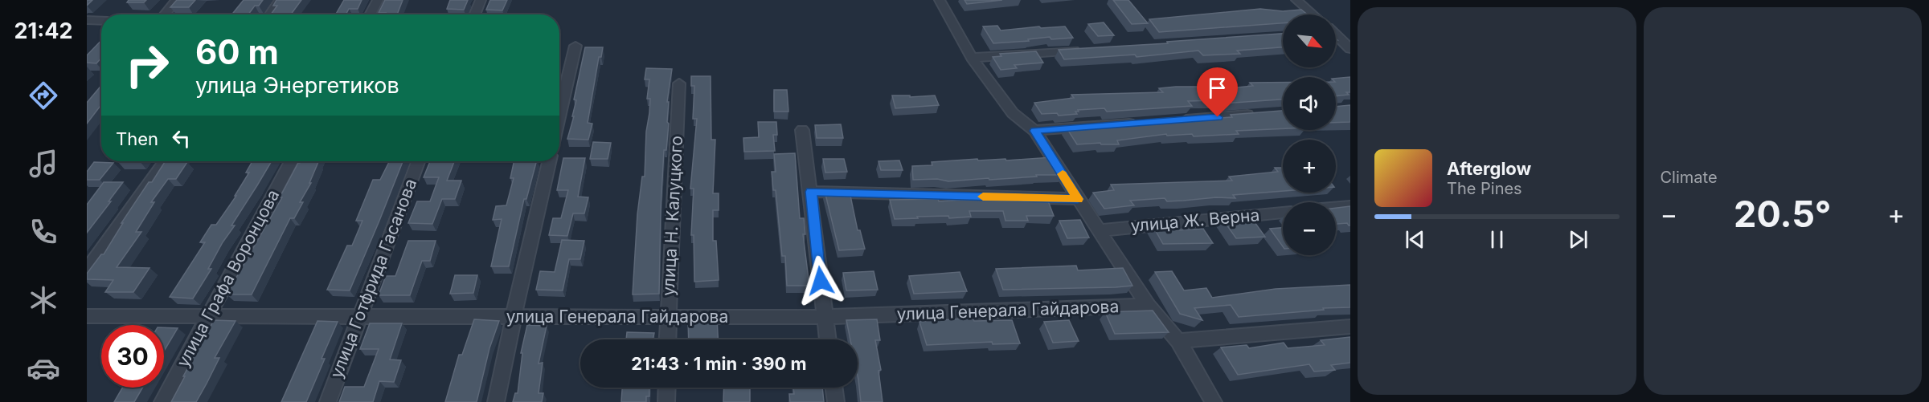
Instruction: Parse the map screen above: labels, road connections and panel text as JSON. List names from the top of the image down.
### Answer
{
  "streets": {
    "street": [
      "улица Н. Калуцкого",
      "улица Ж. Верна",
      "улица Графа Воронцова",
      "улица Готфрида Гасанова",
      "улица Генерала Гайдарова"
    ]
  },
  "crossings": [
    ["улица Н. Калуцкого", "улица Генерала Гайдарова"],
    ["улица Графа Воронцова", "улица Генерала Гайдарова"],
    ["улица Готфрида Гасанова", "улица Генерала Гайдарова"]
  ],
  "north": "bottom right",
  "page": {
    "tabs": "21:42",
    "tile": "Climate",
    "map_buttons": ["+", "−"],
    "turn": ["60 m", "улица Энергетиков"],
    "then": "Then",
    "song": ["Afterglow", "The Pines"],
    "heat": ["−", "20.5°", "+"],
    "limit": "30",
    "trip": "21:43 · 1 min · 390 m"
  }
}
